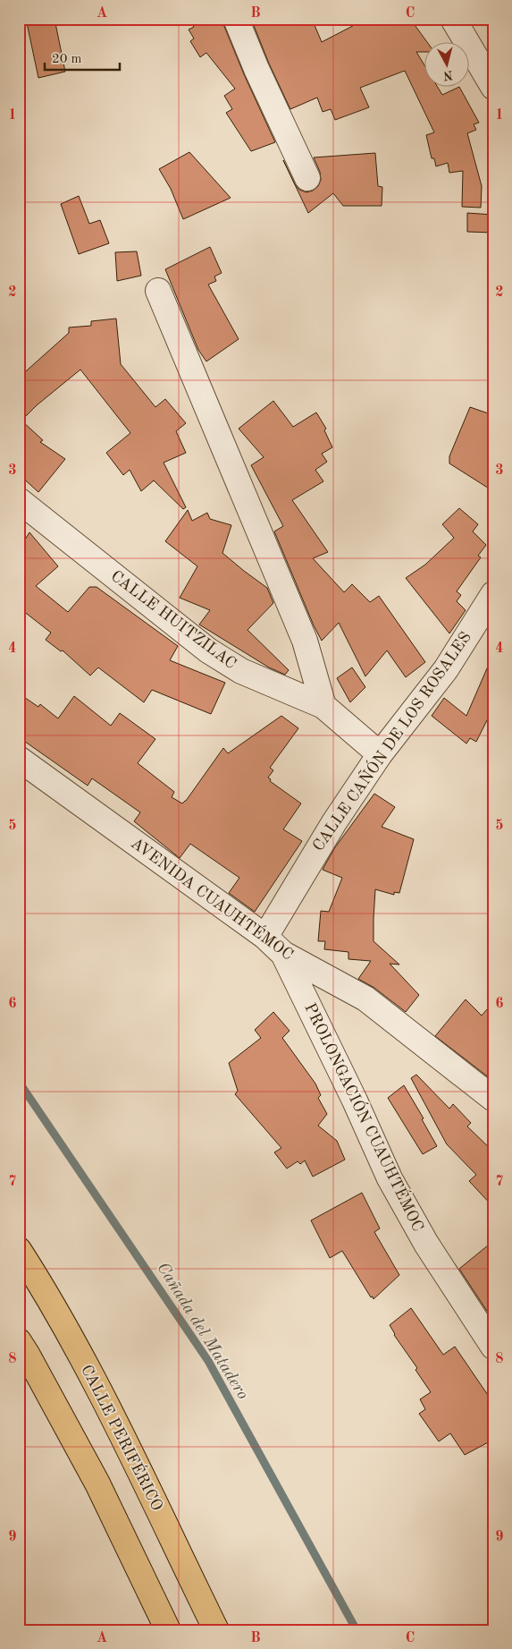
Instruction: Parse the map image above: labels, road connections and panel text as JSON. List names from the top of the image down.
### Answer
{
  "streets": {
    "highway": ["CALLE PERIFÉRICO"],
    "street": [
      "CALLE HUITZILAC",
      "CALLE CAÑÓN DE LOS ROSALES",
      "AVENIDA CUAUHTÉMOC",
      "PROLONGACIÓN CUAUHTÉMOC"
    ]
  },
  "crossings": [
    ["CALLE HUITZILAC", "CALLE CAÑÓN DE LOS ROSALES"],
    ["CALLE CAÑÓN DE LOS ROSALES", "AVENIDA CUAUHTÉMOC"],
    ["AVENIDA CUAUHTÉMOC", "PROLONGACIÓN CUAUHTÉMOC"]
  ],
  "water": ["Cañada del Matadero"],
  "scale_bar": "20 m",
  "north": "bottom",
  "grid": {
    "columns": ["A", "B", "C"],
    "rows": [
      "1",
      "2",
      "3",
      "4",
      "5",
      "6",
      "7",
      "8",
      "9"
    ]
  }
}
